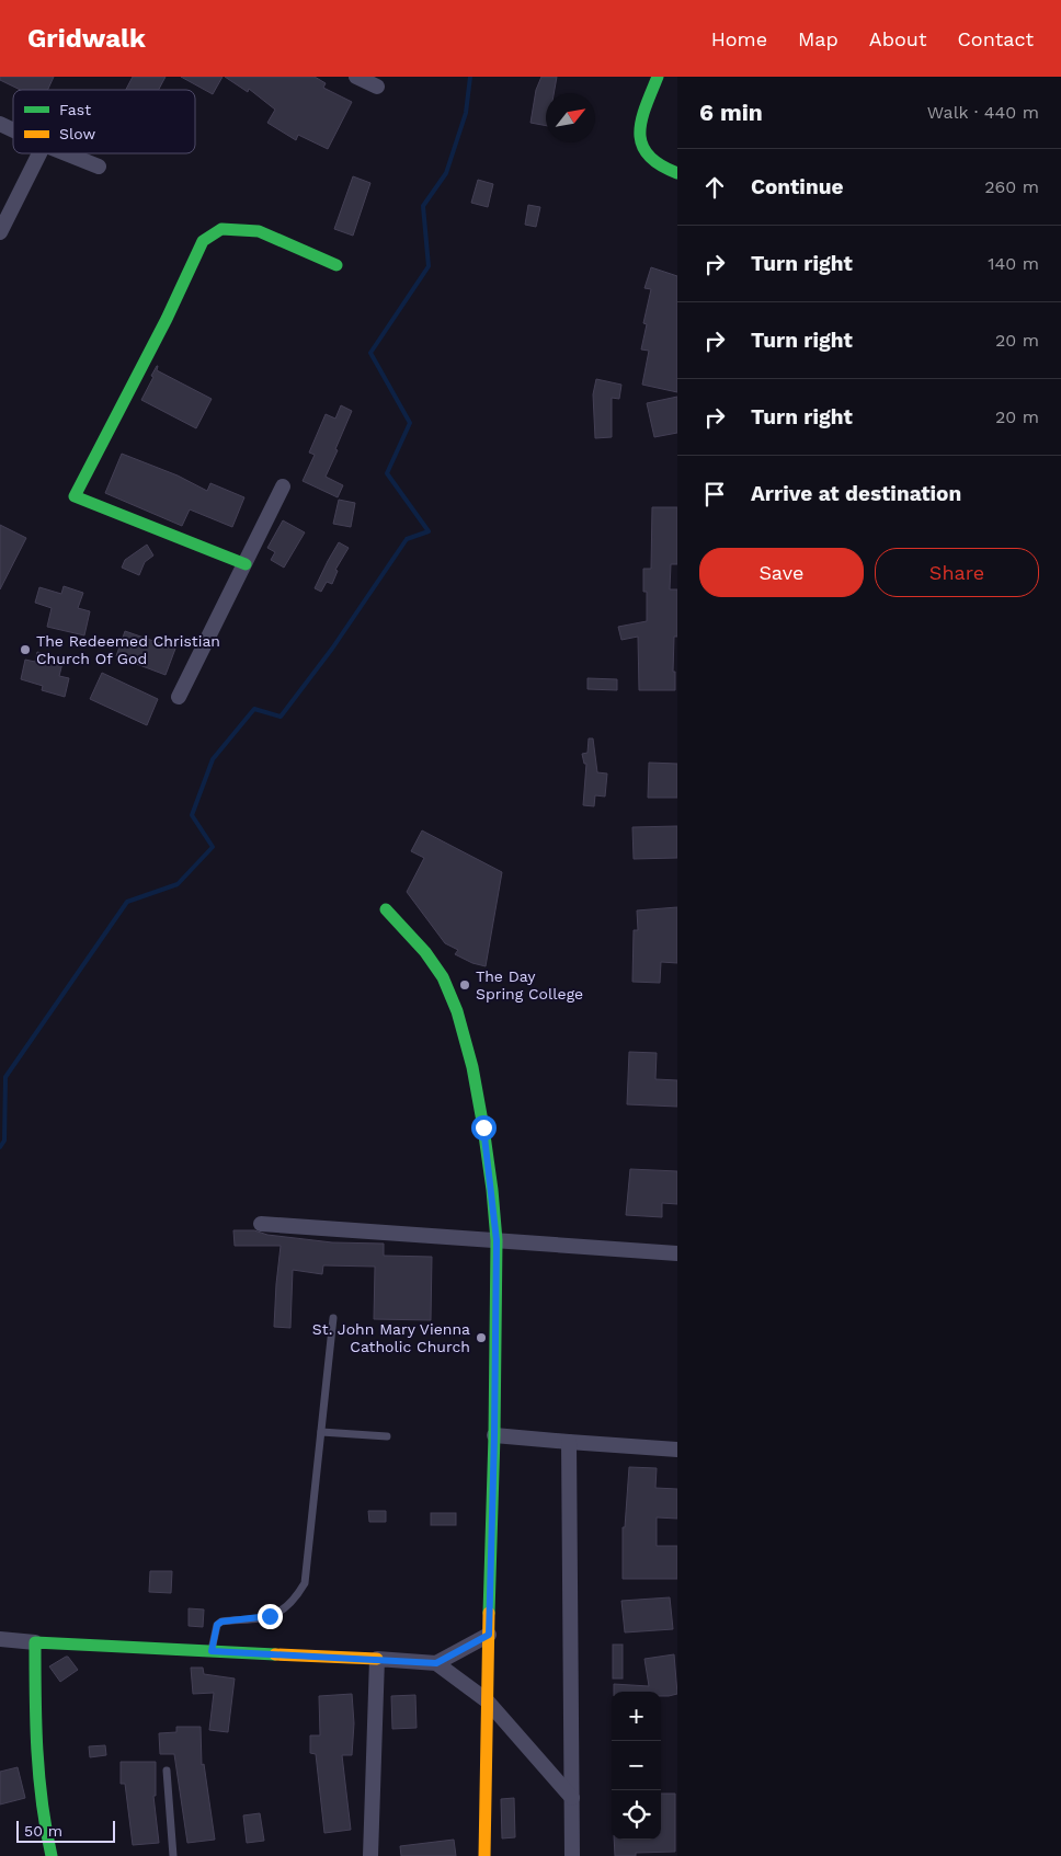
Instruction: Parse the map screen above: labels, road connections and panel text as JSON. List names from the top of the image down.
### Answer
{
  "places": ["The Redeemed Christian Church Of God", "The Day Spring College", "St. John Mary Vienna Catholic Church"],
  "legend": ["Fast", "Slow"],
  "scale_bar": "50 m",
  "north": "top right",
  "page": {
    "header": "Gridwalk",
    "nav": [
      "Home",
      "Map",
      "About",
      "Contact"
    ],
    "heading": ["6 min", "Walk · 440 m"],
    "list": [
      ["Continue", "260 m"],
      ["Turn right", "140 m"],
      ["Turn right", "20 m"],
      ["Turn right", "20 m"],
      "Arrive at destination"
    ],
    "buttons": ["Save", "Share"],
    "map_buttons": ["+", "−"],
    "scale": "50 m"
  }
}
